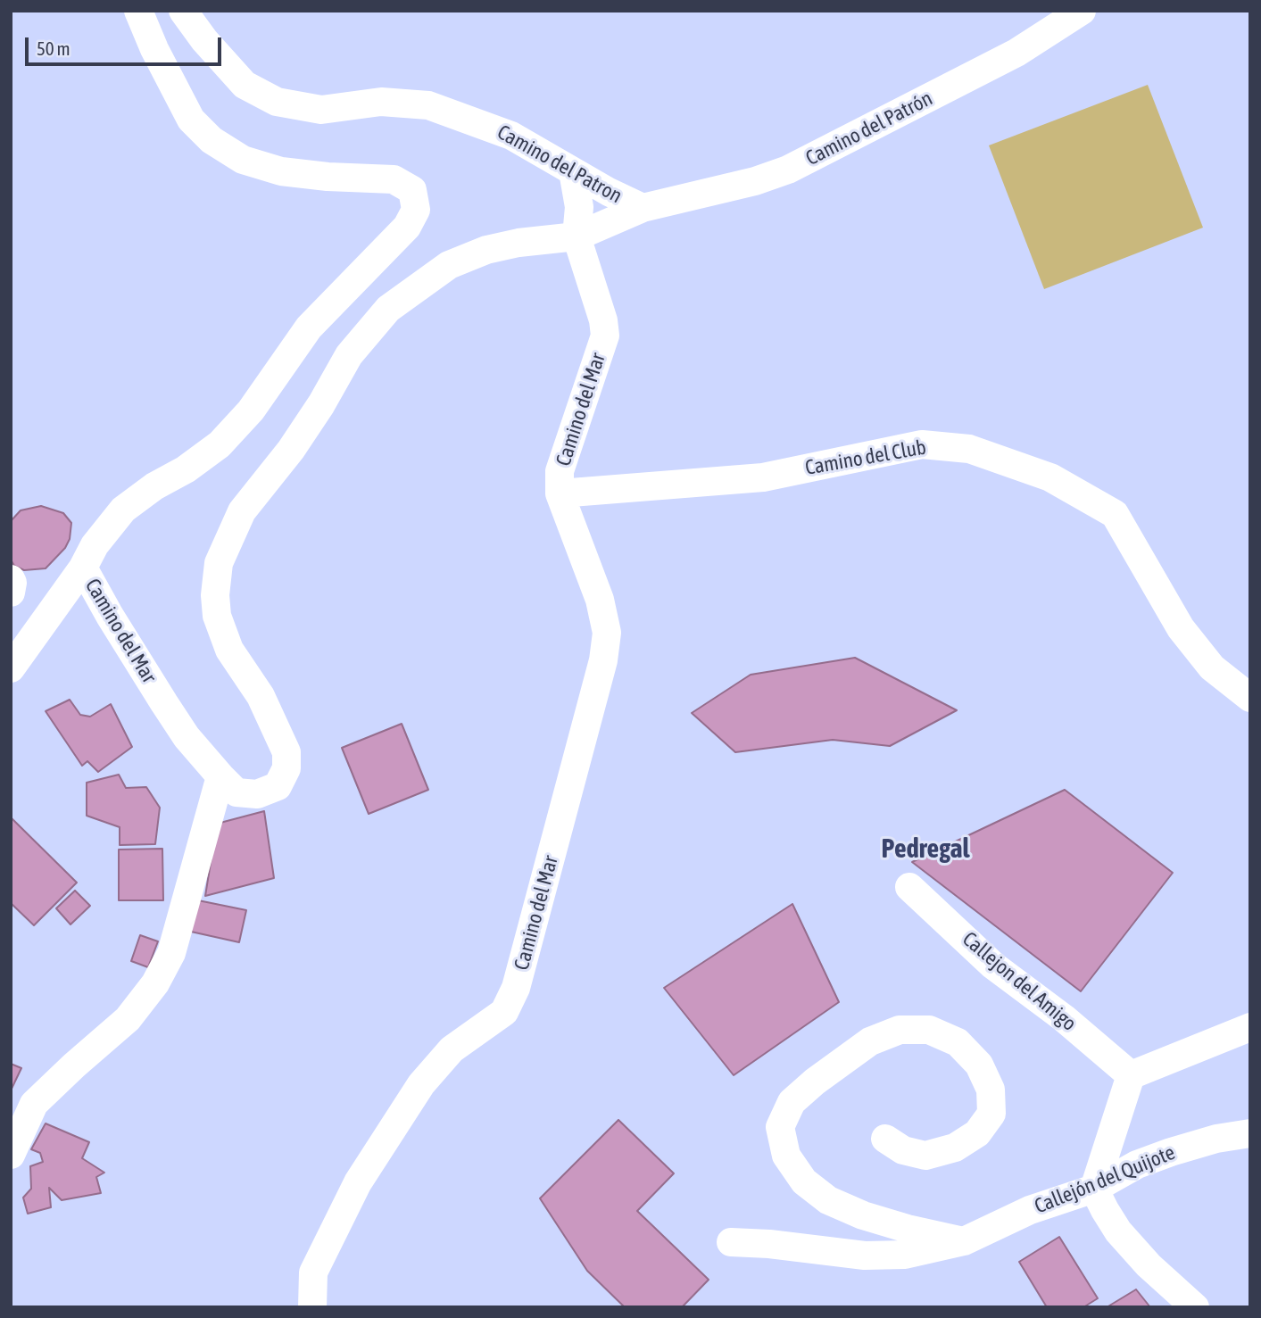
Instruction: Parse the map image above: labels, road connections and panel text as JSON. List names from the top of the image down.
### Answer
{
  "streets": {
    "street": [
      "Camino del Patrón",
      "Camino del Patron",
      "Camino del Mar",
      "Camino del Club",
      "Callejon del Amigo",
      "Callejón del Quijote"
    ]
  },
  "crossings": [
    ["Camino del Patrón", "Camino del Patron"],
    ["Camino del Patrón", "Camino del Mar"],
    ["Camino del Mar", "Camino del Club"]
  ],
  "districts": ["Pedregal"],
  "scale_bar": "50 m"
}
